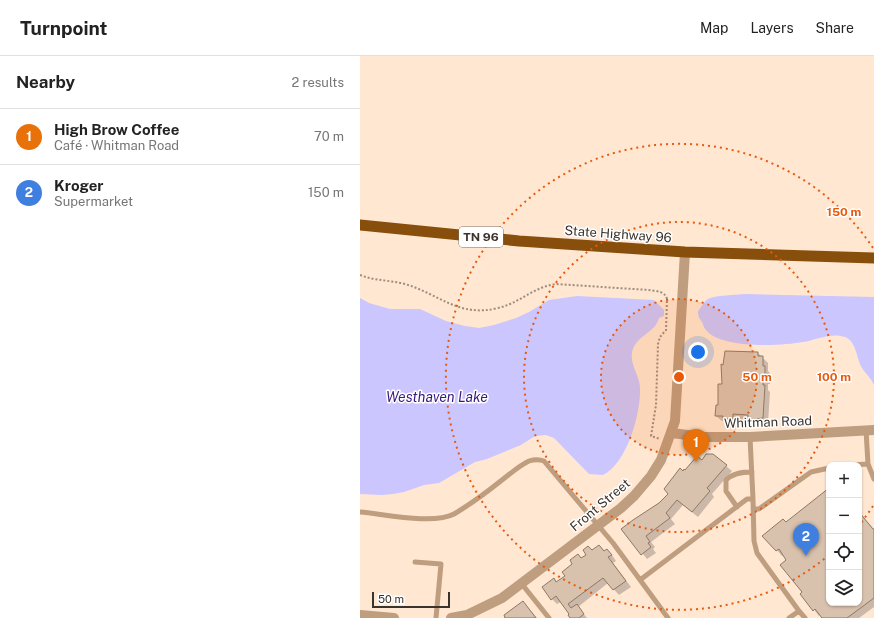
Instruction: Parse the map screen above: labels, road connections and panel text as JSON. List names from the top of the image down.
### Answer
{
  "streets": {
    "highway": ["State Highway 96", "TN 96"],
    "street": ["Whitman Road", "Front Street"]
  },
  "crossings": [
    ["State Highway 96", "Front Street"],
    ["Whitman Road", "Front Street"]
  ],
  "water": ["Westhaven Lake"],
  "scale_bar": "50 m",
  "page": {
    "header": "Turnpoint",
    "nav": ["Map", "Layers", "Share"],
    "heading": ["Nearby", "2 results"],
    "list": [
      {
        "mark": "1",
        "name": "High Brow Coffee",
        "note": "Café · Whitman Road",
        "value": "70 m"
      },
      {
        "mark": "2",
        "name": "Kroger",
        "note": "Supermarket",
        "value": "150 m"
      }
    ],
    "pins": ["1", "2"],
    "map_buttons": ["+", "−"],
    "scale": "50 m"
  },
  "rings": ["150 m", "50 m", "100 m"]
}
